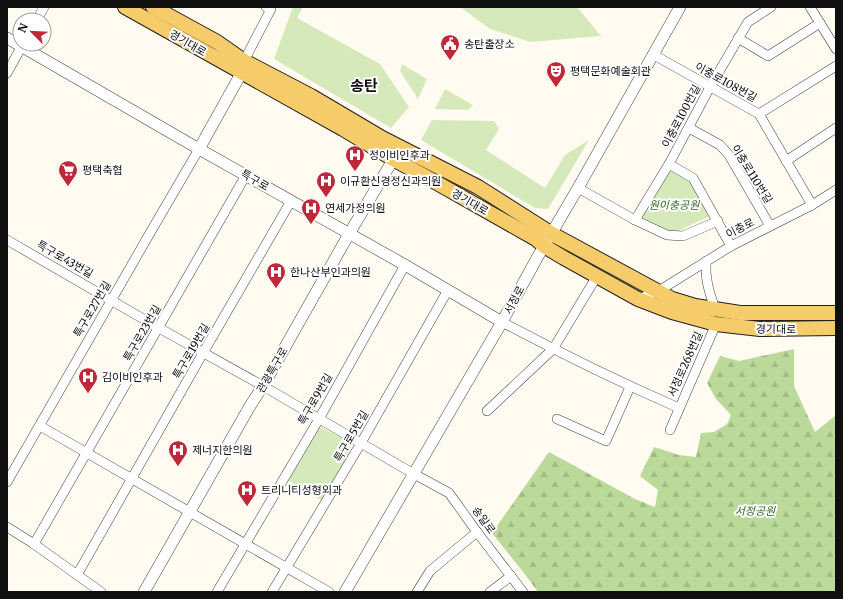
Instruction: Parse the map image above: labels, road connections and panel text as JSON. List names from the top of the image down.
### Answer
{
  "streets": {
    "main road": ["경기대로"],
    "street": [
      "이충로108번길",
      "이충로100번길",
      "이충로110번길",
      "특구로",
      "이충로",
      "특구로43번길",
      "서정로",
      "특구로27번길",
      "특구로23번길",
      "특구로19번길",
      "서정로268번길",
      "관광특구로",
      "특구로9번길",
      "특구로5번길",
      "송일로"
    ]
  },
  "crossings": [
    ["경기대로", "이충로"],
    ["경기대로", "서정로"],
    ["경기대로", "서정로268번길"],
    ["경기대로", "관광특구로"],
    ["이충로108번길", "이충로100번길"],
    ["이충로108번길", "이충로"],
    ["이충로108번길", "서정로"],
    ["이충로100번길", "이충로110번길"],
    ["이충로100번길", "이충로"],
    ["이충로110번길", "이충로"],
    ["특구로", "서정로"],
    ["특구로", "특구로27번길"],
    ["특구로", "특구로23번길"],
    ["특구로", "특구로19번길"],
    ["특구로", "서정로268번길"],
    ["특구로", "관광특구로"],
    ["특구로", "특구로9번길"],
    ["특구로", "특구로5번길"],
    ["특구로43번길", "특구로27번길"],
    ["특구로43번길", "특구로23번길"],
    ["특구로43번길", "특구로19번길"],
    ["특구로43번길", "관광특구로"],
    ["특구로43번길", "송일로"],
    ["서정로", "서정로268번길"],
    ["서정로", "송일로"],
    ["관광특구로", "송일로"],
    ["특구로9번길", "송일로"],
    ["특구로5번길", "송일로"]
  ],
  "districts": ["송탄"],
  "parks": ["원이충공원", "서정공원"],
  "places": {
    "public building": ["송탄출장소"],
    "theatre": ["평택문화예술회관"],
    "hospital": [
      "정이비인후과",
      "이규환신경정신과의원",
      "연세가정의원",
      "한나산부인과의원",
      "김이비인후과",
      "제너지한의원",
      "트리니티성형외과"
    ],
    "supermarket": ["평택축협"]
  },
  "north": "top left"
}
